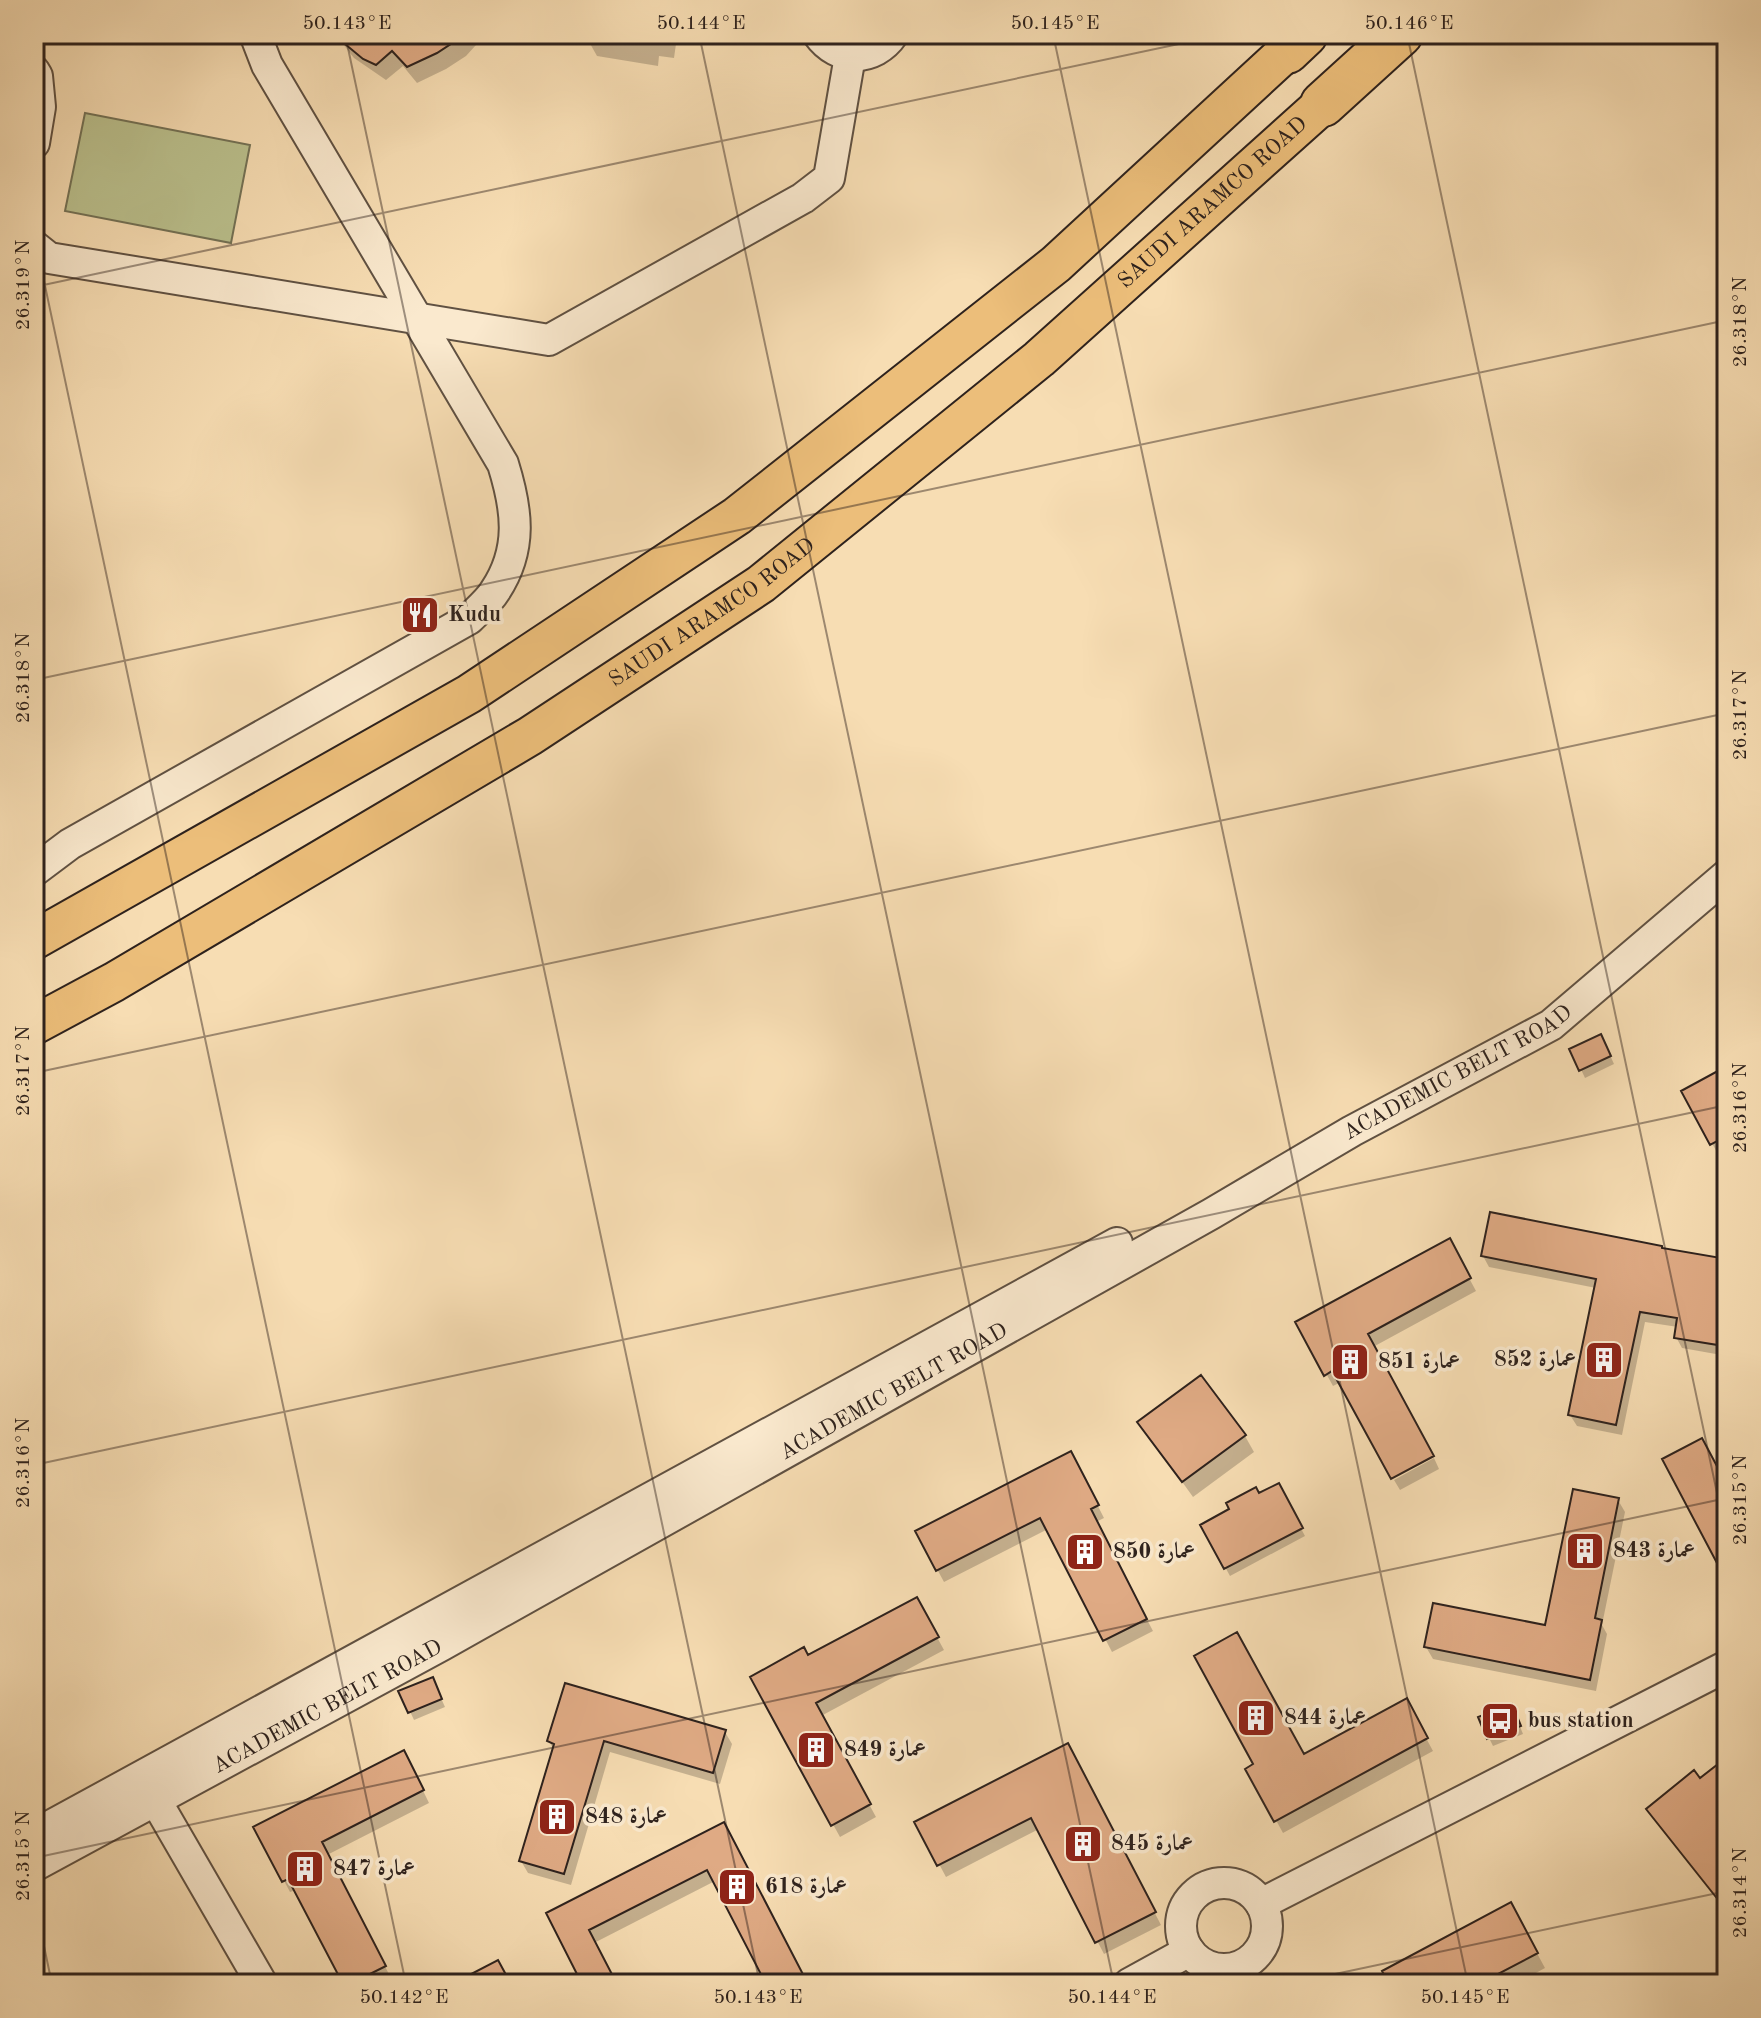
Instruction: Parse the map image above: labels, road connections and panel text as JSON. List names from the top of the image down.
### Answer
{
  "streets": {
    "main road": ["SAUDI ARAMCO ROAD"],
    "street": ["ACADEMIC BELT ROAD"]
  },
  "places": {
    "restaurant": ["Kudu"],
    "building": [
      "عمارة 852",
      "عمارة 851",
      "عمارة 843",
      "عمارة 850",
      "عمارة 844",
      "عمارة 849",
      "عمارة 848",
      "عمارة 845",
      "عمارة 847",
      "عمارة 618"
    ],
    "bus stop": ["bus station"]
  },
  "coordinates": [
    "50.143°E",
    "50.144°E",
    "50.145°E",
    "50.146°E",
    "26.319°N",
    "26.318°N",
    "26.317°N",
    "26.316°N",
    "26.315°N",
    "26.314°N",
    "50.142°E"
  ]
}
